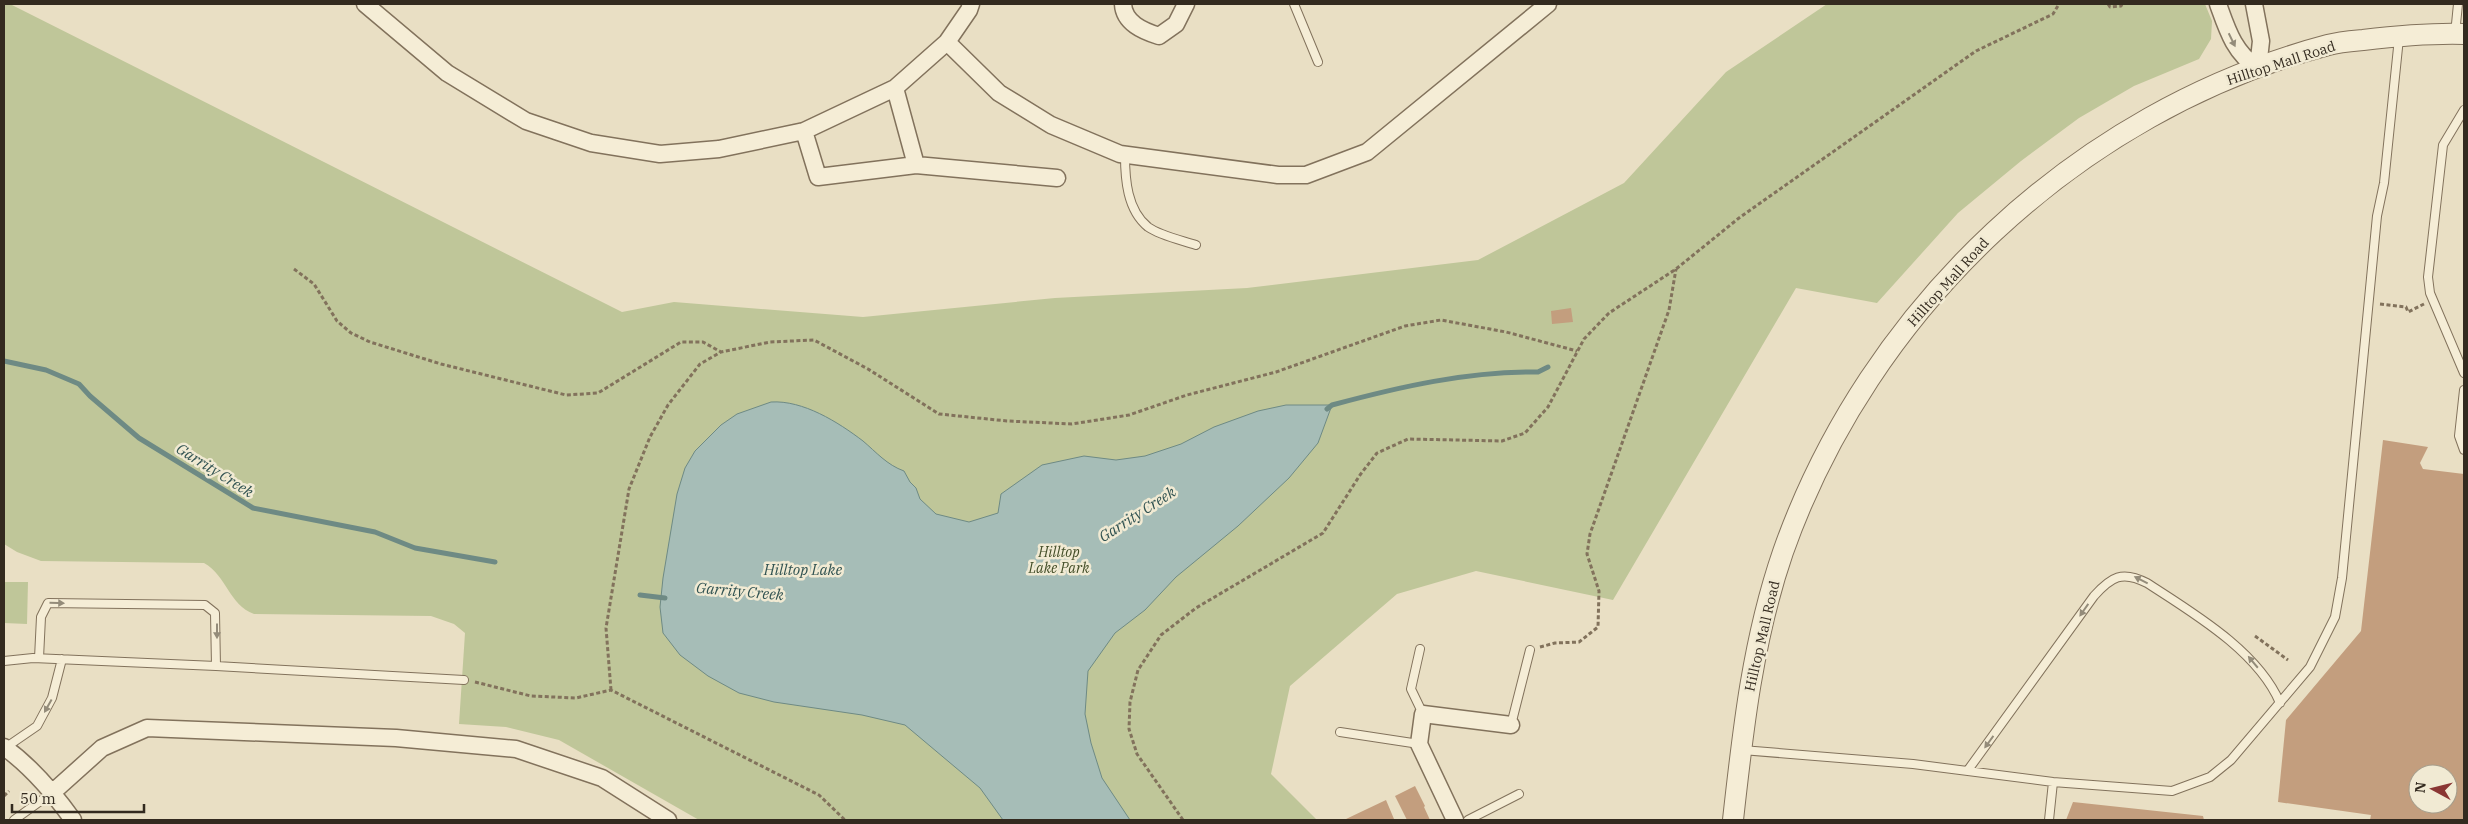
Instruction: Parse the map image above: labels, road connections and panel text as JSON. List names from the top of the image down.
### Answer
{
  "streets": {
    "street": ["Hilltop Mall Road"]
  },
  "water": ["Garrity Creek", "Hilltop Lake"],
  "parks": ["Hilltop Lake Park"],
  "scale_bar": "50 m",
  "north": "left"
}
